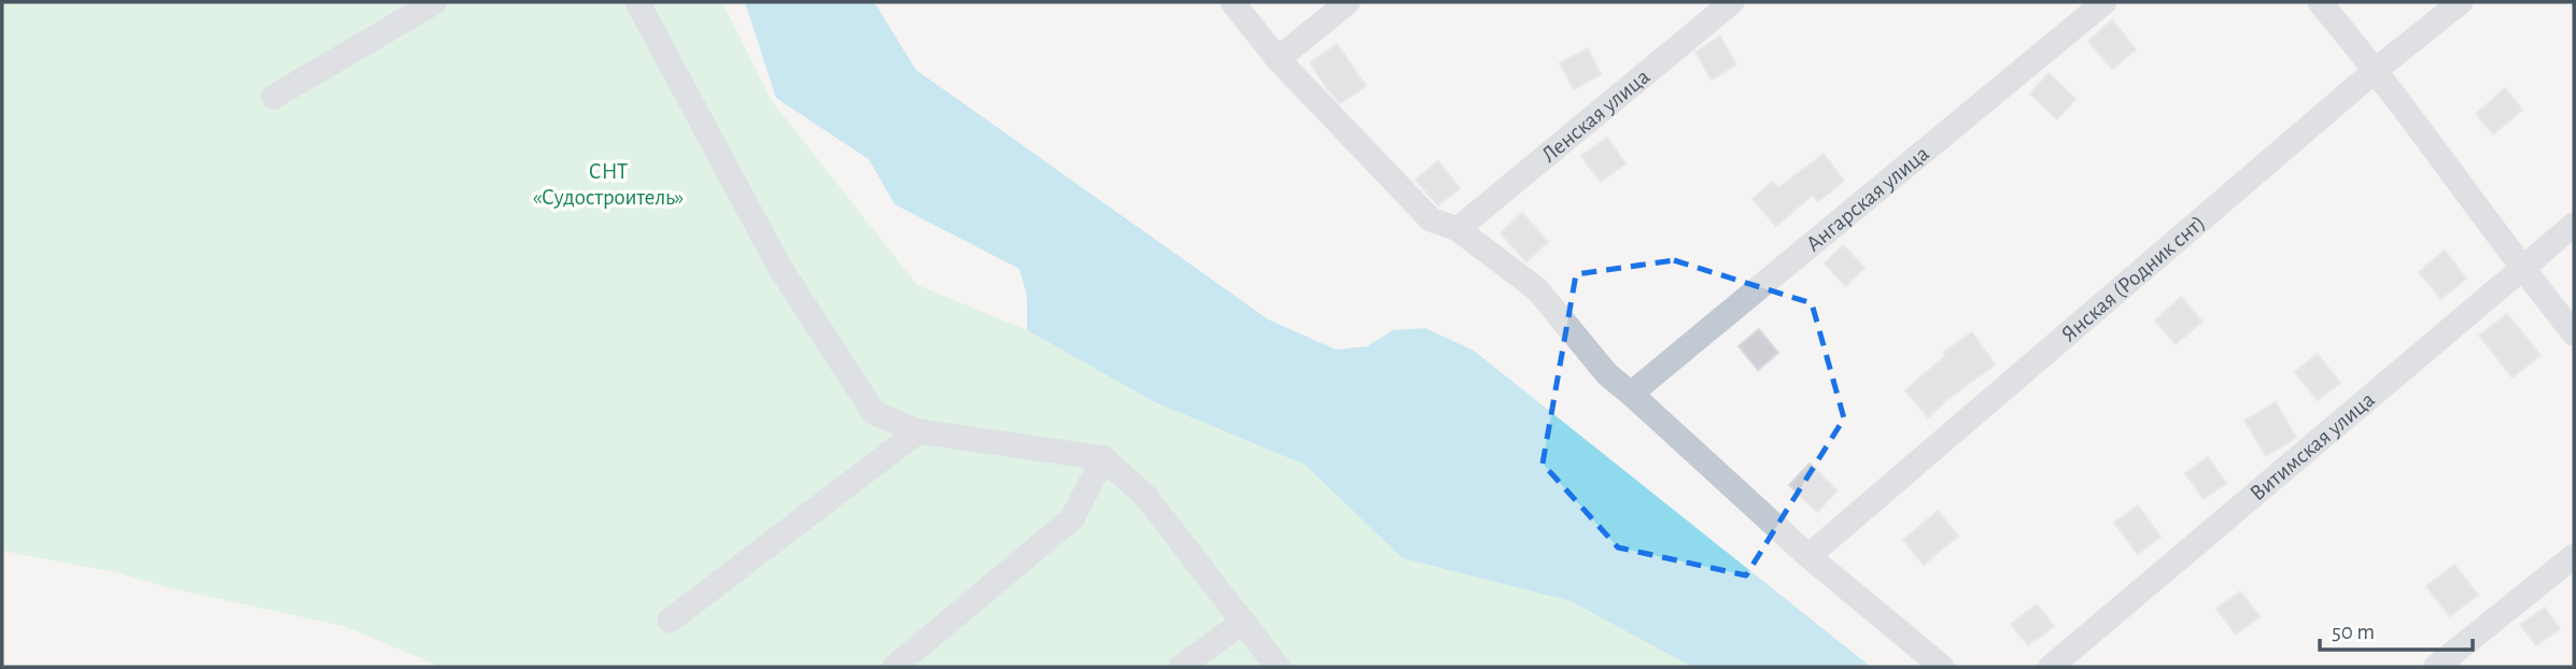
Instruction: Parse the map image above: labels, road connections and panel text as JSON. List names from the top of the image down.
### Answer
{
  "streets": {
    "street": [
      "Ленская улица",
      "Ангарская улица",
      "Янская (Родник снт)",
      "Витимская улица"
    ]
  },
  "parks": ["СНТ «Судостроитель»"],
  "scale_bar": "50 m"
}
